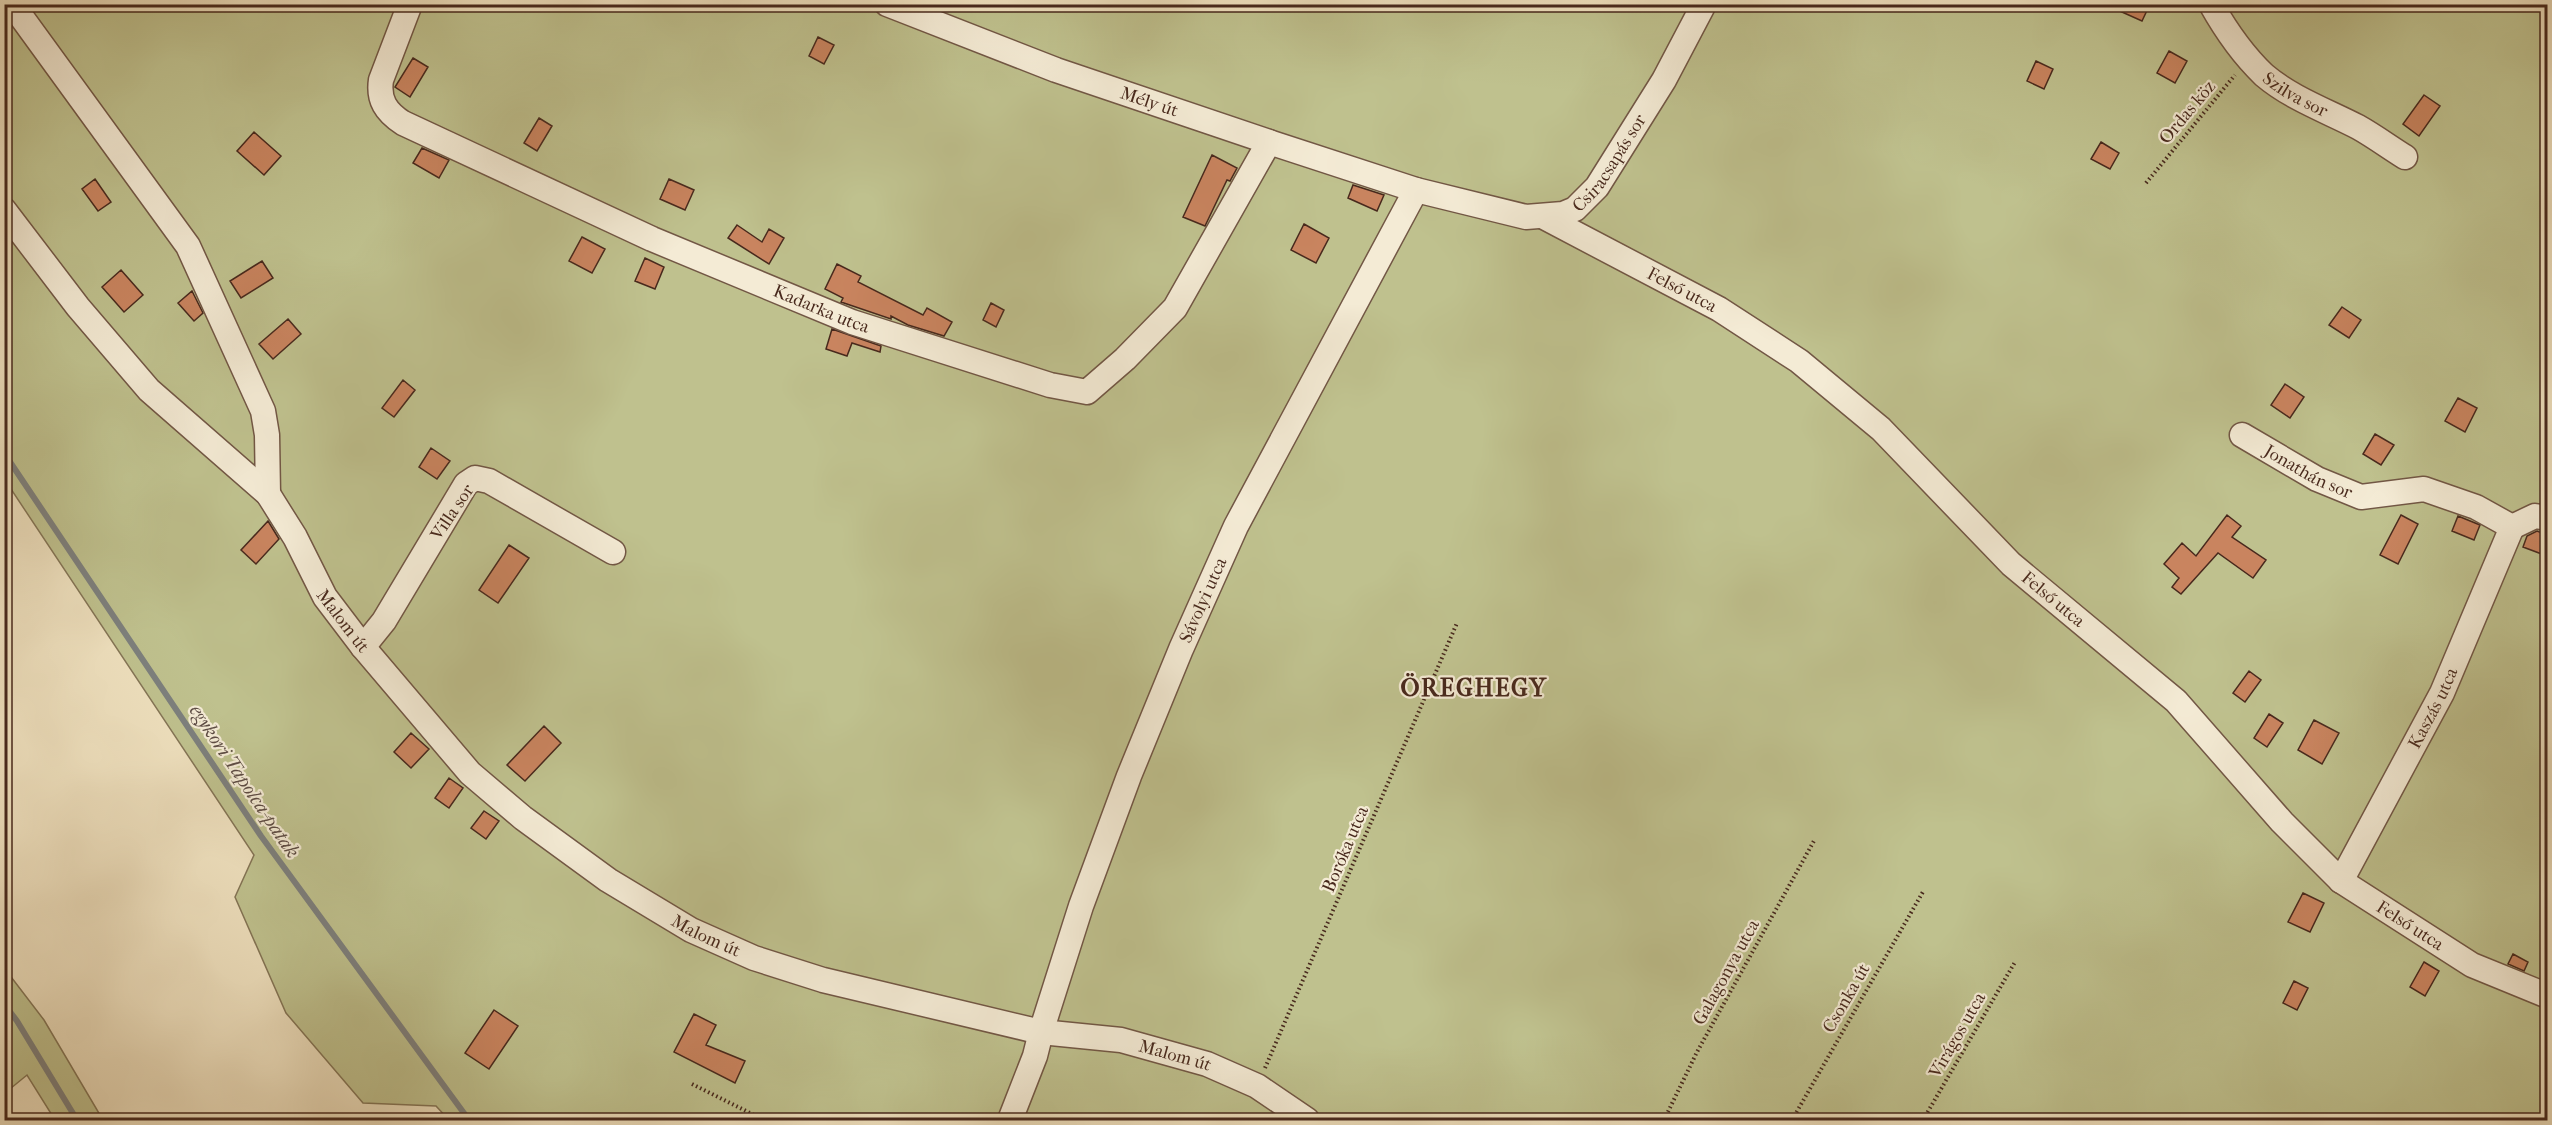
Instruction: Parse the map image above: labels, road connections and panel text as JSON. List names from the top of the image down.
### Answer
{
  "streets": {
    "street": [
      "Szilva sor",
      "Mély út",
      "Csiracsapás sor",
      "Felső utca",
      "Kadarka utca",
      "Jonathán sor",
      "Villa sor",
      "Sávolyi utca",
      "Malom út",
      "Kaszás utca"
    ],
    "path": [
      "Ordas köz",
      "Boróka utca",
      "Galagonya utca",
      "Csonka út",
      "Virágos utca"
    ]
  },
  "crossings": [
    ["Szilva sor", "Ordas köz"],
    ["Mély út", "Csiracsapás sor"],
    ["Mély út", "Kadarka utca"],
    ["Mély út", "Sávolyi utca"],
    ["Csiracsapás sor", "Felső utca"],
    ["Csiracsapás sor", "Sávolyi utca"],
    ["Felső utca", "Kaszás utca"],
    ["Jonathán sor", "Kaszás utca"],
    ["Villa sor", "Malom út"],
    ["Sávolyi utca", "Malom út"],
    ["Malom út", "Boróka utca"]
  ],
  "districts": ["ÖREGHEGY"],
  "water": ["egykori Tapolca-patak"]
}
